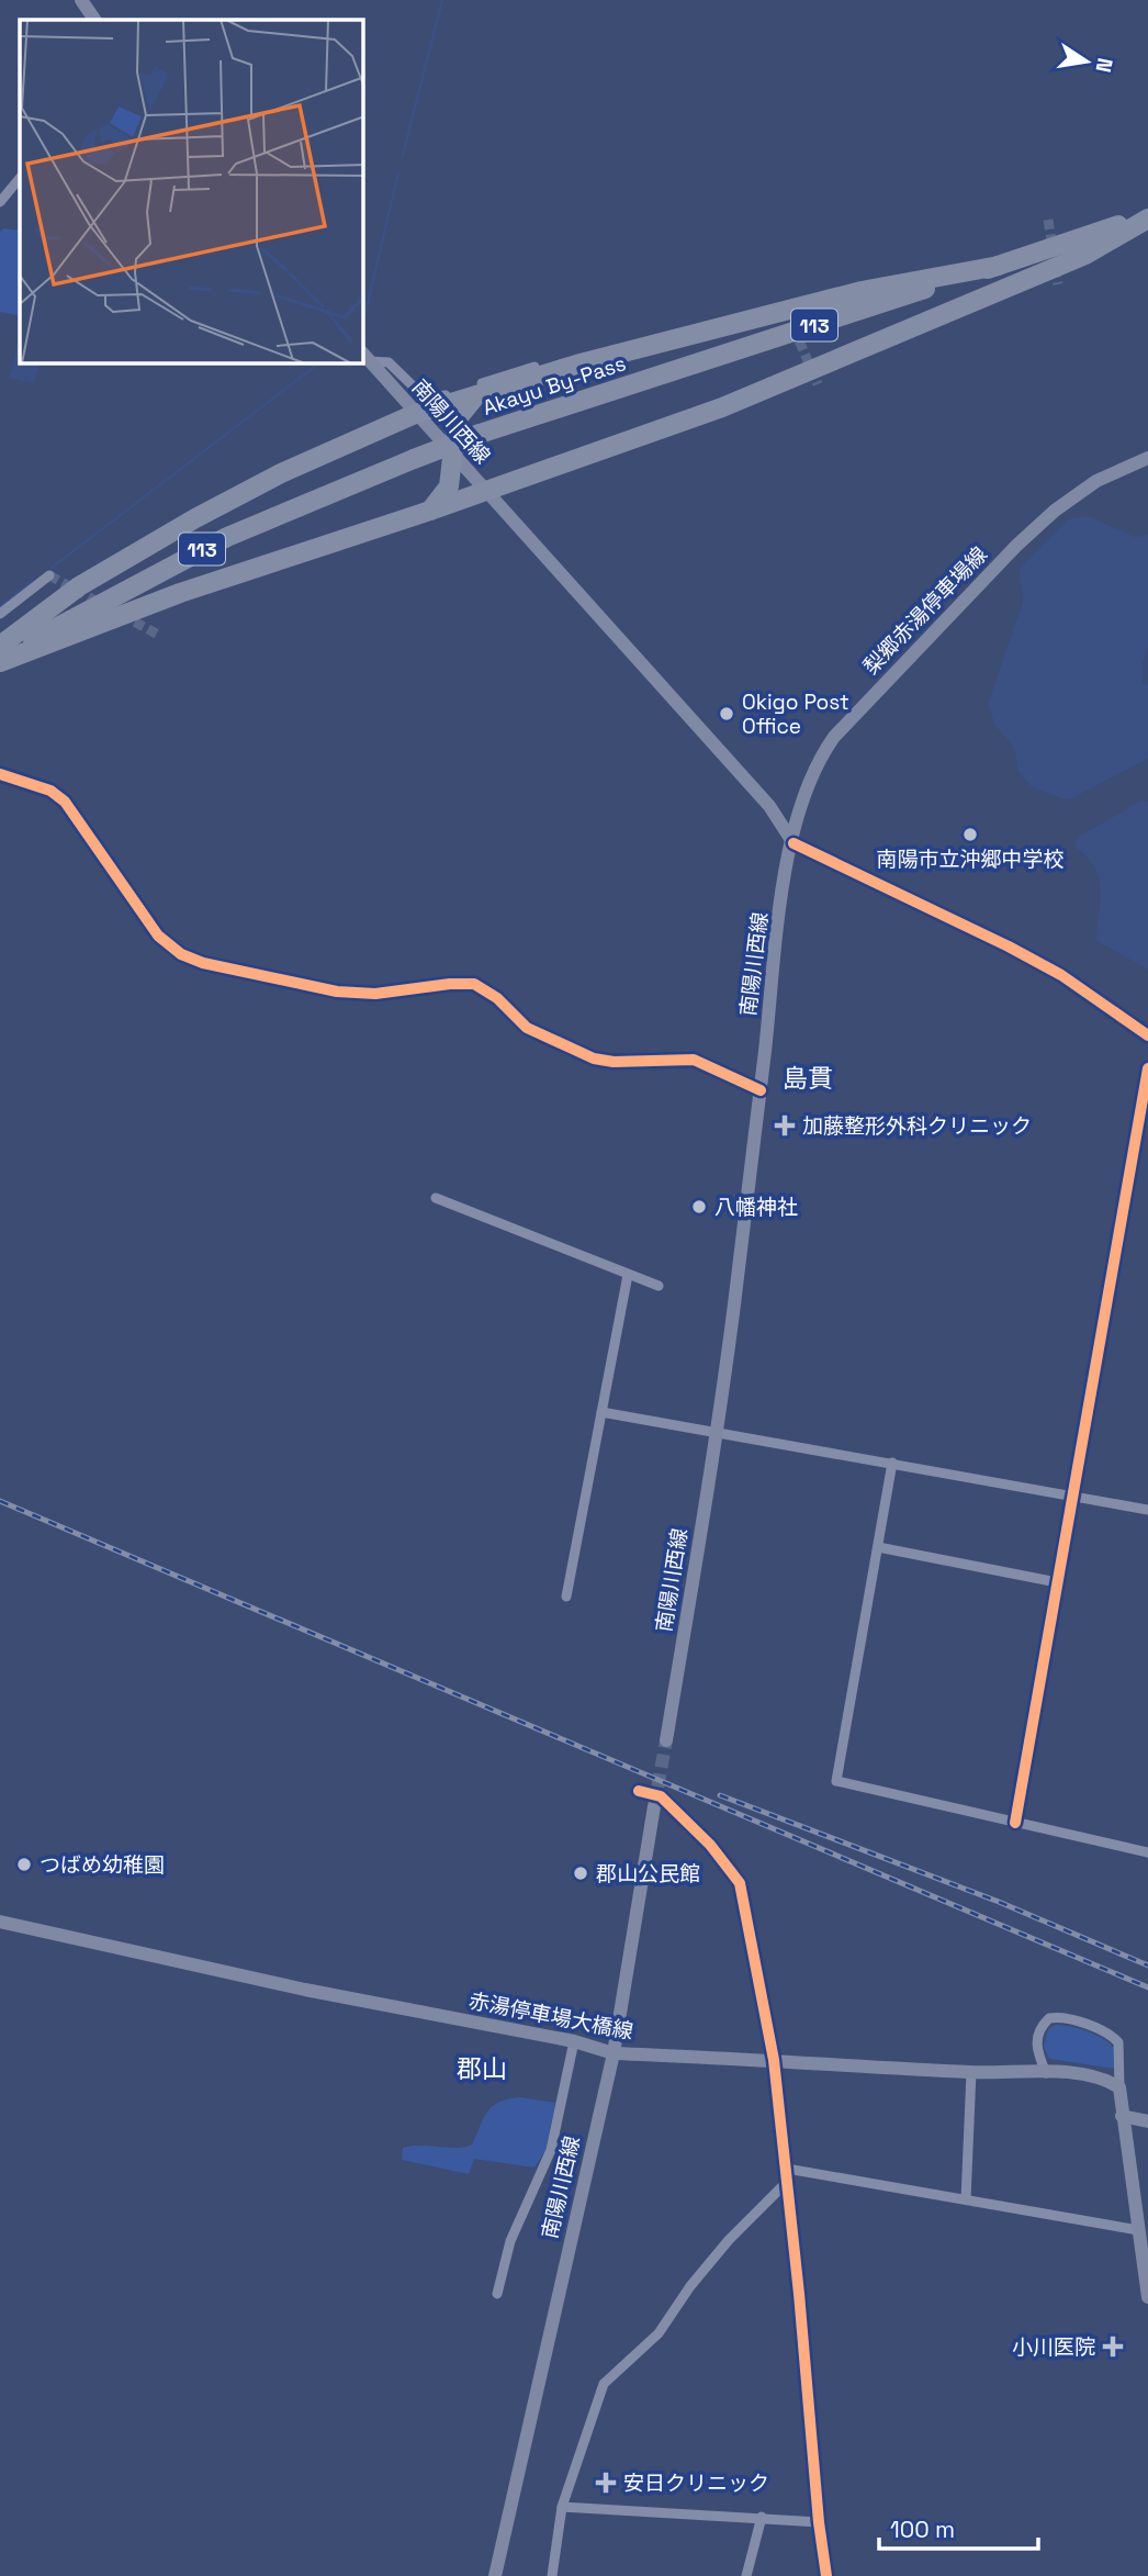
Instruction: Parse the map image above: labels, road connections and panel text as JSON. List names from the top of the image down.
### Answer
{
  "streets": {
    "highway": ["113", "Akayu By-Pass"],
    "main road": ["南陽川西線", "梨郷赤湯停車場線", "赤湯停車場大橋線"]
  },
  "crossings": [
    ["南陽川西線", "梨郷赤湯停車場線"],
    ["南陽川西線", "赤湯停車場大橋線"]
  ],
  "districts": ["島貫", "郡山"],
  "places": {
    "other": [
      "Okigo Post Office",
      "南陽市立沖郷中学校",
      "八幡神社",
      "つばめ幼稚園",
      "郡山公民館"
    ],
    "health": ["加藤整形外科クリニック", "小川医院", "安日クリニック"]
  },
  "scale_bar": "100 m",
  "north": "right"
}
